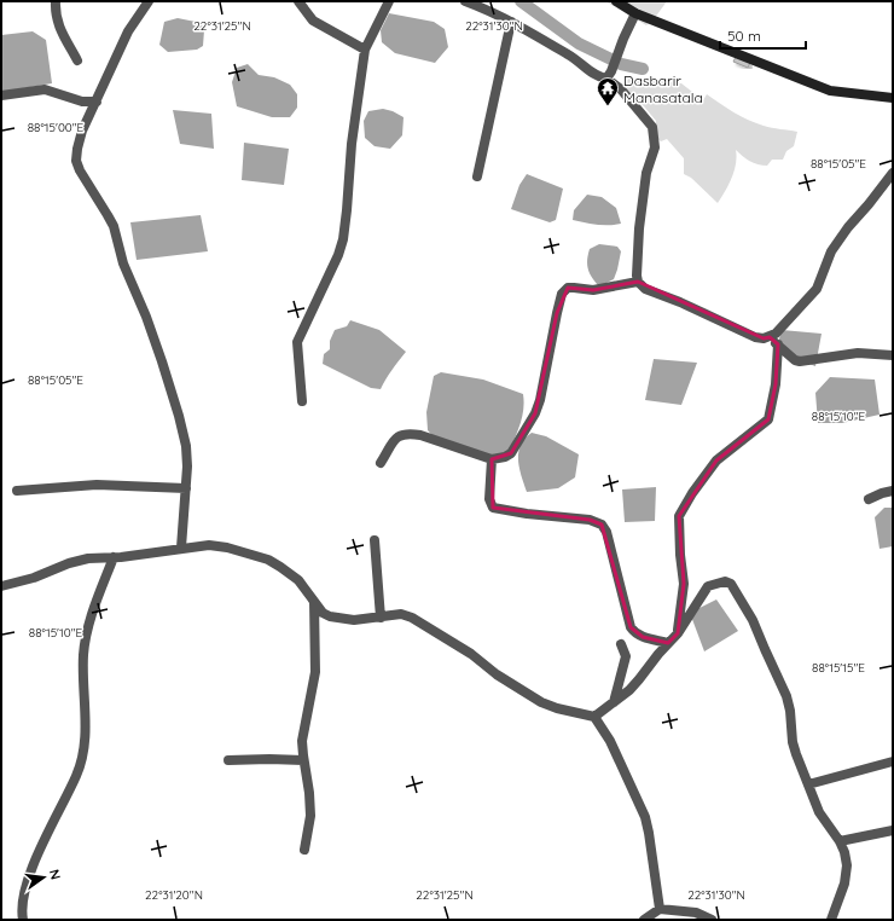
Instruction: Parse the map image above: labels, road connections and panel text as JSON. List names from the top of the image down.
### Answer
{
  "places": {
    "temple": ["Dasbarir Manasatala"]
  },
  "scale_bar": "50 m",
  "north": "right",
  "coordinates": [
    "22°31'25\"N",
    "22°31'30\"N",
    "88°15'00\"E",
    "88°15'05\"E",
    "88°15'10\"E",
    "88°15'15\"E",
    "22°31'20\"N"
  ]
}
